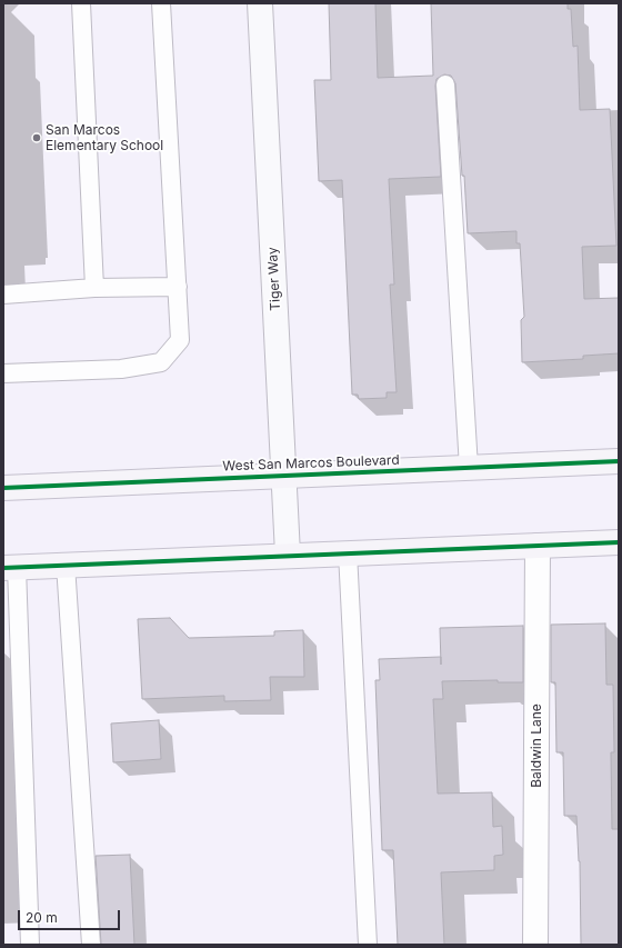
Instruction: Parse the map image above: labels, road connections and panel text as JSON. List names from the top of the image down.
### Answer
{
  "streets": {
    "main road": ["West San Marcos Boulevard"],
    "street": ["Tiger Way", "Baldwin Lane"]
  },
  "crossings": [
    ["Tiger Way", "West San Marcos Boulevard"]
  ],
  "places": ["San Marcos Elementary School"],
  "scale_bar": "20 m"
}
